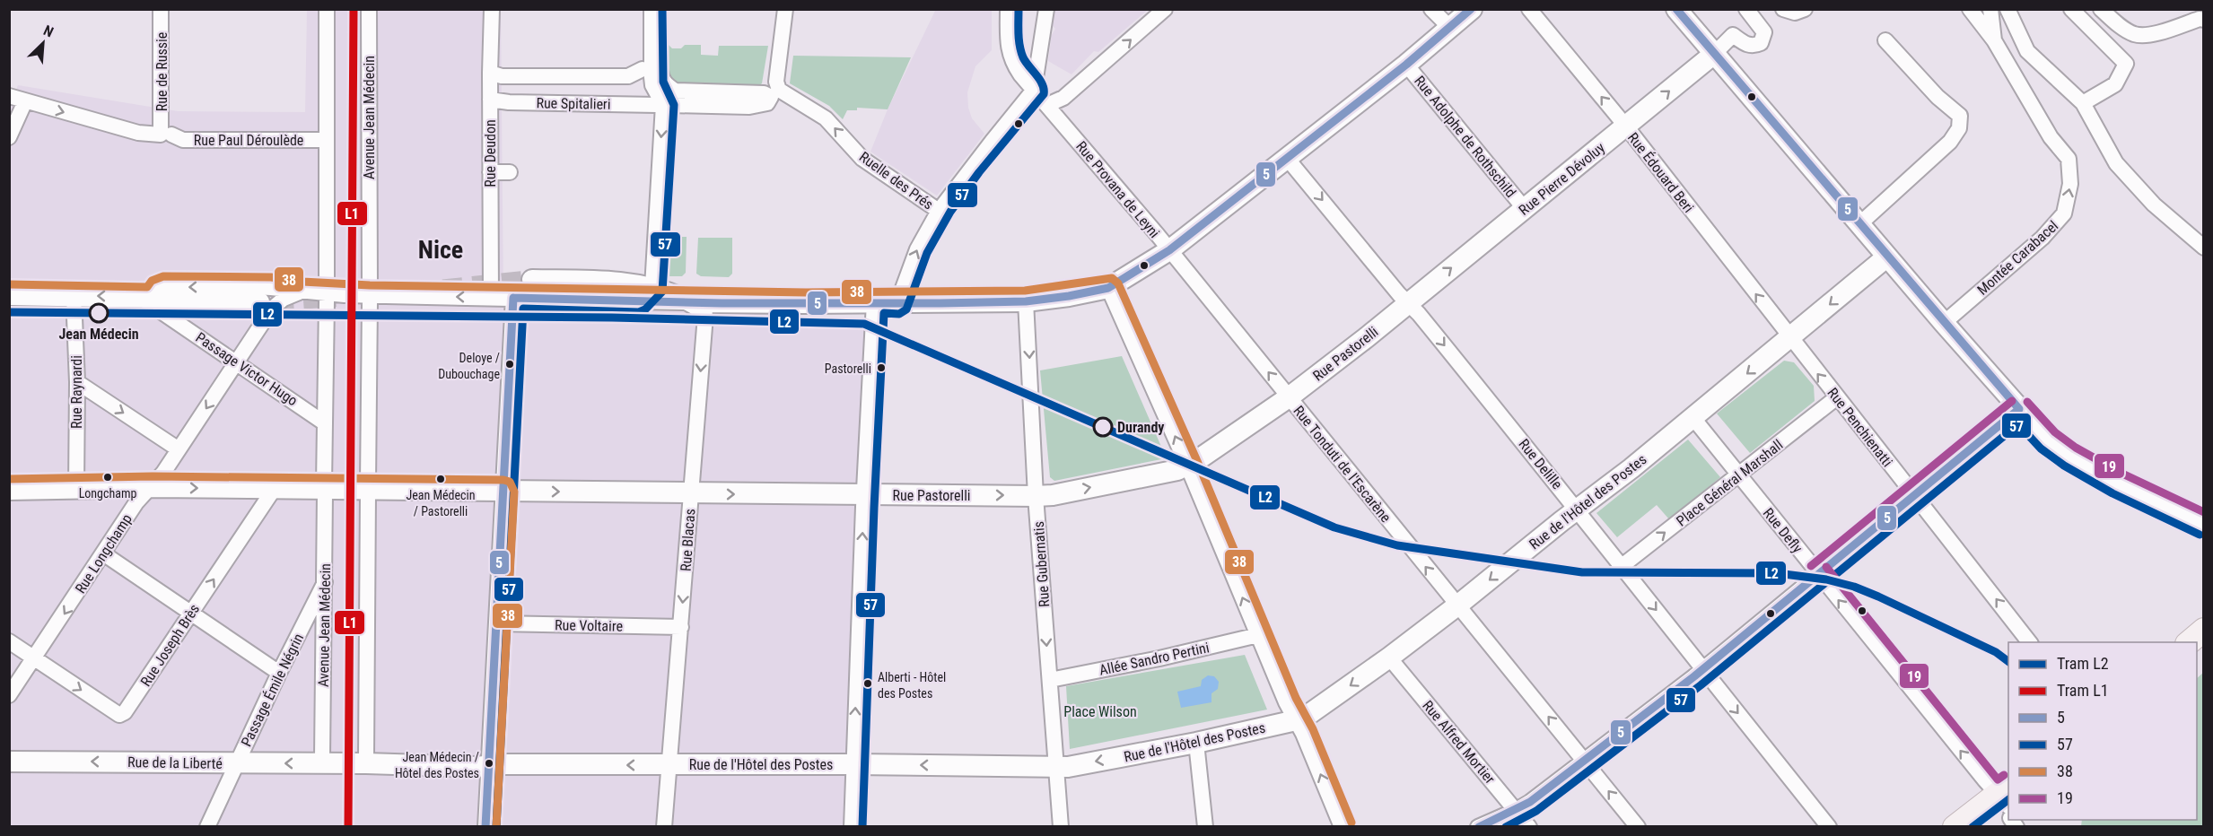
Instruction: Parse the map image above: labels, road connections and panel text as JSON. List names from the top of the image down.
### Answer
{
  "streets": {
    "main road": [
      "Rue Pierre Dévoluy",
      "Rue Pastorelli",
      "Rue de l'Hôtel des Postes",
      "Rue de la Liberté"
    ],
    "street": [
      "Rue de Russie",
      "Rue Spitalieri",
      "Avenue Jean Médecin",
      "Rue Adolphe de Rothschild",
      "Rue Paul Déroulède",
      "Rue Deudon",
      "Rue Édouard Beri",
      "Ruelle des Prés",
      "Rue Provana de Leyni",
      "Montée Carabacel",
      "Passage Victor Hugo",
      "Rue Raynardi",
      "Rue Penchienatti",
      "Rue Tonduti de l'Escarène",
      "Rue Delille",
      "Place Général Marshall",
      "Rue Defly",
      "Rue Blacas",
      "Rue Longchamp",
      "Rue Gubernatis",
      "Rue Voltaire",
      "Rue Joseph Brès",
      "Allée Sandro Pertini",
      "Passage Émile Négrin",
      "Rue Alfred Mortier"
    ]
  },
  "crossings": [
    ["Rue de Russie", "Rue Paul Déroulède"],
    ["Rue Spitalieri", "Rue Deudon"],
    ["Avenue Jean Médecin", "Rue Paul Déroulède"],
    ["Avenue Jean Médecin", "Rue Pastorelli"],
    ["Avenue Jean Médecin", "Passage Victor Hugo"],
    ["Avenue Jean Médecin", "Rue de l'Hôtel des Postes"],
    ["Avenue Jean Médecin", "Passage Émile Négrin"],
    ["Avenue Jean Médecin", "Rue de la Liberté"],
    ["Rue Adolphe de Rothschild", "Rue Pierre Dévoluy"],
    ["Rue Édouard Beri", "Rue Pierre Dévoluy"],
    ["Rue Édouard Beri", "Rue Penchienatti"],
    ["Rue Édouard Beri", "Rue de l'Hôtel des Postes"],
    ["Rue Pierre Dévoluy", "Rue Pastorelli"],
    ["Rue Pierre Dévoluy", "Rue Delille"],
    ["Rue Provana de Leyni", "Rue Tonduti de l'Escarène"],
    ["Rue Pastorelli", "Rue Raynardi"],
    ["Rue Pastorelli", "Rue Tonduti de l'Escarène"],
    ["Rue Pastorelli", "Rue Delille"],
    ["Rue Pastorelli", "Rue Blacas"],
    ["Rue Pastorelli", "Rue Longchamp"],
    ["Rue Pastorelli", "Rue Gubernatis"],
    ["Rue Pastorelli", "Rue Joseph Brès"],
    ["Passage Victor Hugo", "Rue Longchamp"],
    ["Rue Penchienatti", "Place Général Marshall"],
    ["Rue Penchienatti", "Rue de l'Hôtel des Postes"],
    ["Rue Tonduti de l'Escarène", "Rue de l'Hôtel des Postes"],
    ["Rue Delille", "Place Général Marshall"],
    ["Rue Delille", "Rue de l'Hôtel des Postes"],
    ["Place Général Marshall", "Rue Defly"],
    ["Rue de l'Hôtel des Postes", "Rue Defly"],
    ["Rue de l'Hôtel des Postes", "Rue Blacas"],
    ["Rue de l'Hôtel des Postes", "Rue Gubernatis"],
    ["Rue de l'Hôtel des Postes", "Rue Alfred Mortier"],
    ["Rue de l'Hôtel des Postes", "Rue de la Liberté"],
    ["Rue Blacas", "Rue Voltaire"],
    ["Rue Longchamp", "Rue Joseph Brès"],
    ["Rue Gubernatis", "Allée Sandro Pertini"],
    ["Passage Émile Négrin", "Rue de la Liberté"]
  ],
  "one_way": [
    "Rue Paul Déroulède",
    "Rue Édouard Beri",
    "Rue Pierre Dévoluy",
    "Ruelle des Prés",
    "Rue Pastorelli",
    "Rue Penchienatti",
    "Rue Delille",
    "Rue de l'Hôtel des Postes",
    "Rue Defly",
    "Rue Blacas",
    "Rue Longchamp",
    "Rue de la Liberté"
  ],
  "districts": ["Nice"],
  "parks": ["Place Wilson"],
  "places": [
    "Jean Médecin",
    "Deloye / Dubouchage",
    "Pastorelli",
    "Durandy",
    "Longchamp",
    "Jean Médecin / Pastorelli",
    "Alberti - Hôtel des Postes",
    "Jean Médecin / Hôtel des Postes"
  ],
  "lines": [
    "tram line L1",
    "transit line 5",
    "transit line 57",
    "transit line 38",
    "tram line L2",
    "transit line 19"
  ],
  "legend": [
    "Tram L2",
    "Tram L1",
    "5",
    "57",
    "38",
    "19"
  ],
  "north": "top right"
}
